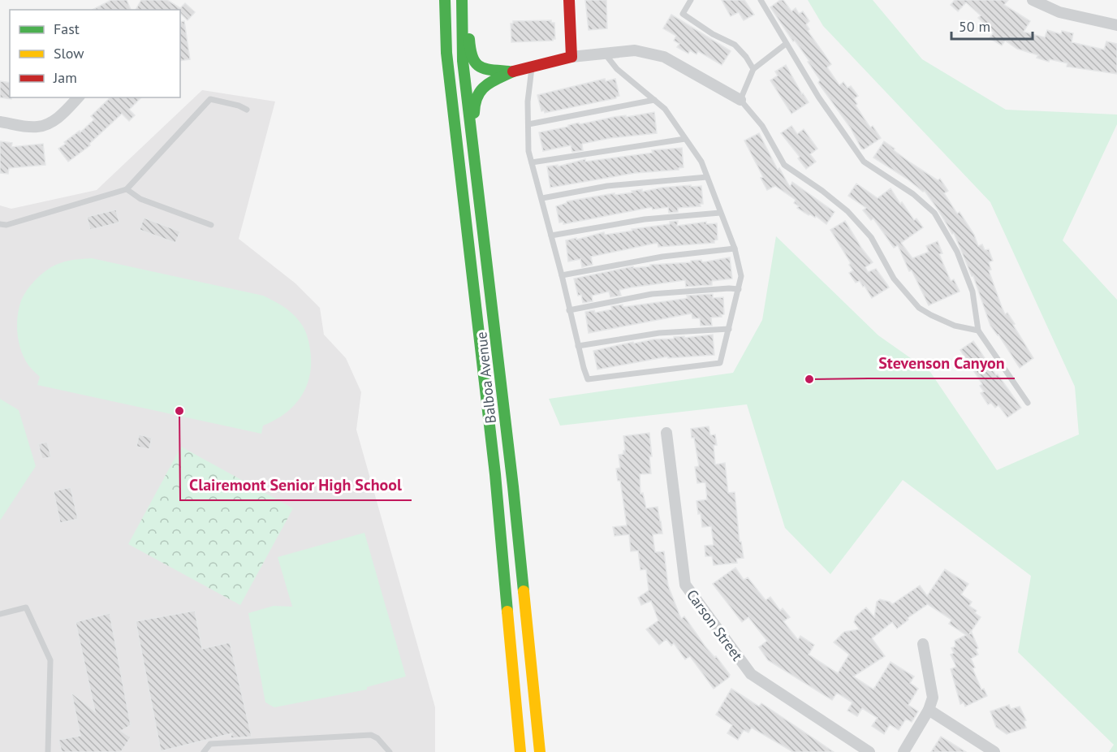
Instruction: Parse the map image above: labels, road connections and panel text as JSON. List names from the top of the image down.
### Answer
{
  "streets": {
    "main road": ["Balboa Avenue"],
    "street": ["Carson Street"]
  },
  "places": ["Stevenson Canyon", "Clairemont Senior High School"],
  "legend": ["Fast", "Slow", "Jam"],
  "scale_bar": "50 m"
}
